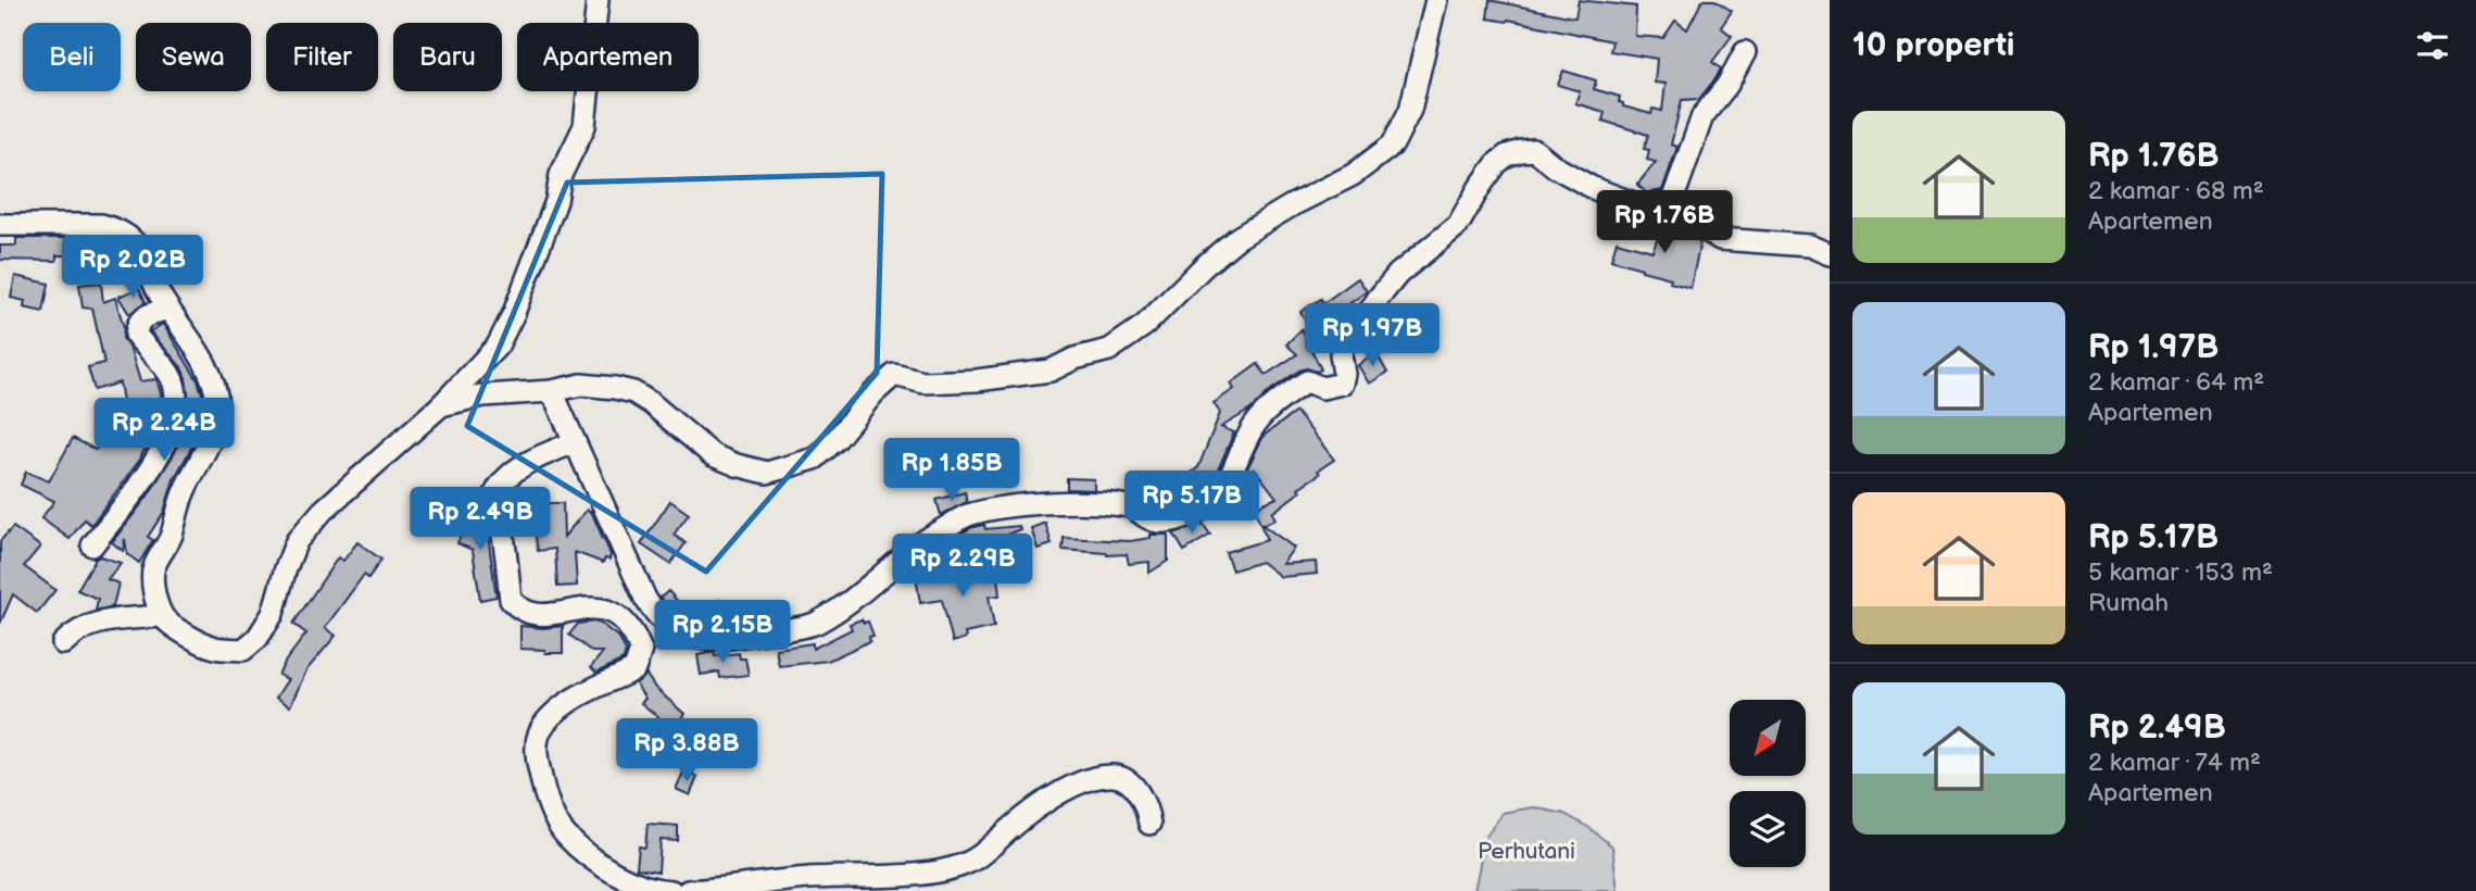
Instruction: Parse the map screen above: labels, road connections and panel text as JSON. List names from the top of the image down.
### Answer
{
  "parks": ["Perhutani"],
  "north": "bottom left",
  "page": {
    "heading": "10 properti",
    "chip": [
      "Beli",
      "Sewa",
      "Filter",
      "Baru",
      "Apartemen"
    ],
    "list": [
      {
        "name": "Rp 1.76B",
        "note": "2 kamar · 68 m² · Apartemen"
      },
      {
        "name": "Rp 1.97B",
        "note": "2 kamar · 64 m² · Apartemen"
      },
      {
        "name": "Rp 5.17B",
        "note": "5 kamar · 153 m² · Rumah"
      },
      {
        "name": "Rp 2.49B",
        "note": "2 kamar · 74 m² · Apartemen"
      }
    ],
    "price": [
      "Rp 1.76B",
      "Rp 2.02B",
      "Rp 1.97B",
      "Rp 2.24B",
      "Rp 1.85B",
      "Rp 5.17B",
      "Rp 2.49B",
      "Rp 2.29B",
      "Rp 2.15B",
      "Rp 3.88B"
    ]
  }
}
